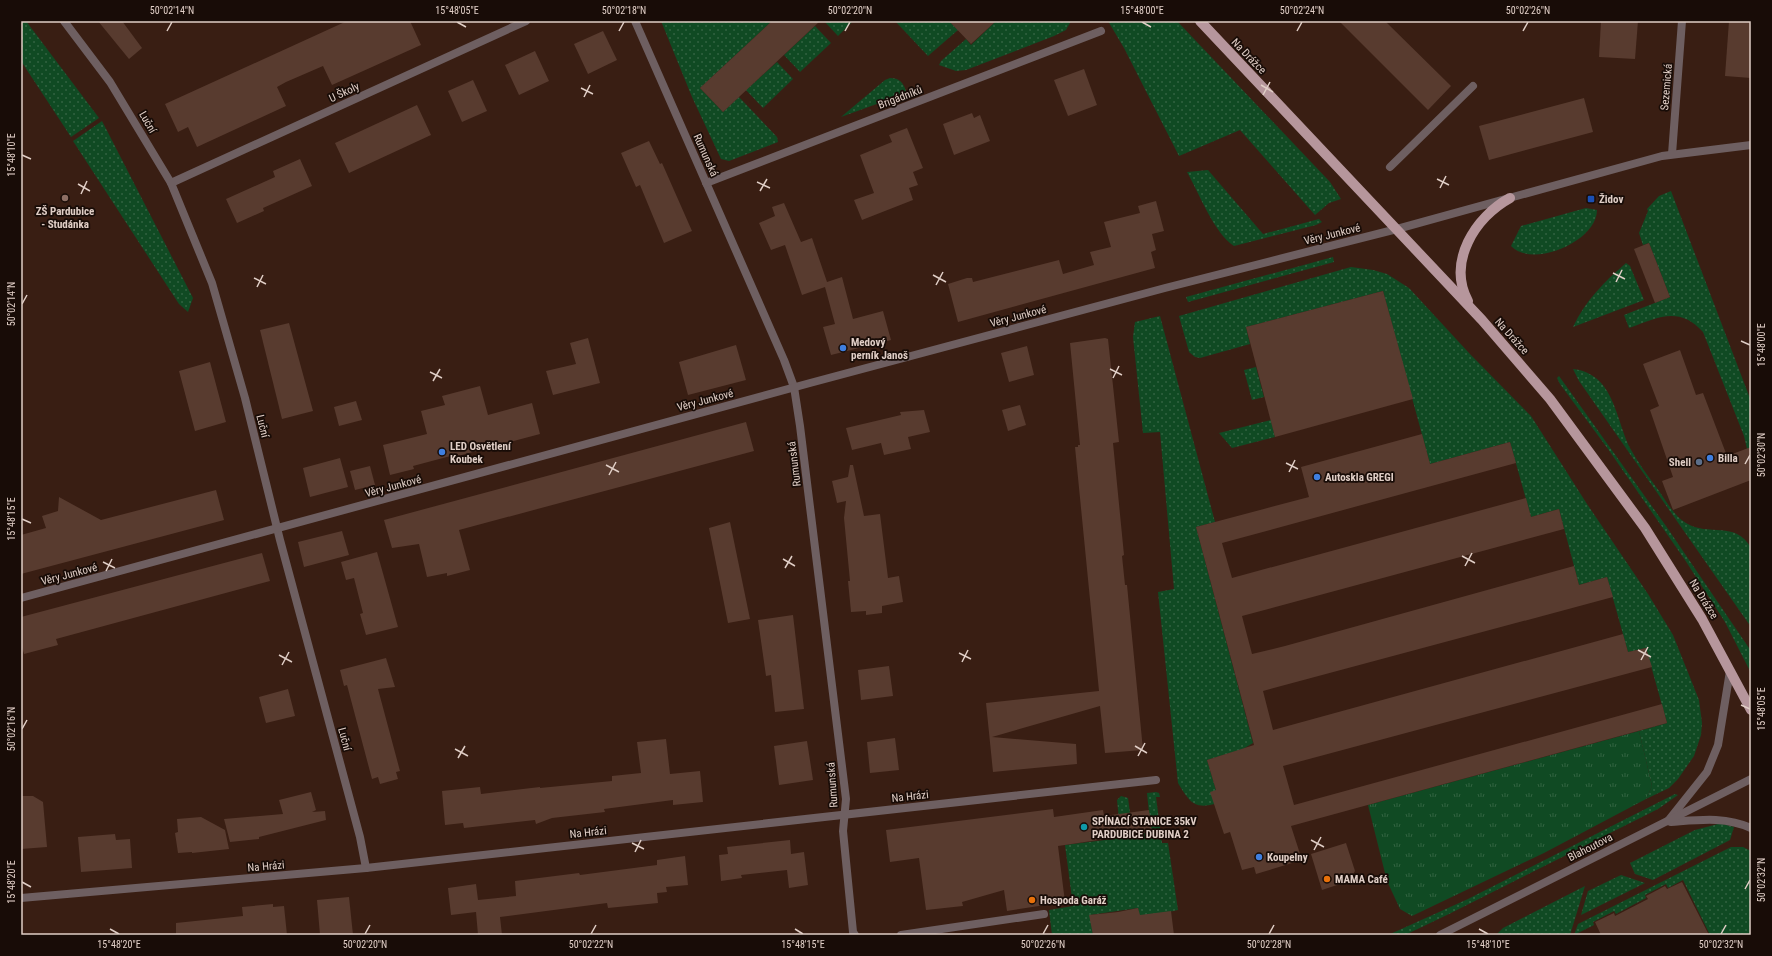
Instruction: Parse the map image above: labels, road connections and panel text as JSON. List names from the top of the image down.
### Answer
{
  "streets": {
    "main road": ["Na Drážce"],
    "street": [
      "Sezemická",
      "U Školy",
      "Brigádníků",
      "Luční",
      "Rumunská",
      "Věry Junkové",
      "Na Hrázi",
      "Blahoutova"
    ]
  },
  "crossings": [
    ["Na Drážce", "Věry Junkové"],
    ["Sezemická", "Věry Junkové"],
    ["U Školy", "Luční"],
    ["Brigádníků", "Rumunská"],
    ["Luční", "Věry Junkové"],
    ["Luční", "Na Hrázi"],
    ["Rumunská", "Věry Junkové"],
    ["Rumunská", "Na Hrázi"]
  ],
  "places": {
    "other": [
      "ZŠ Pardubice - Studánka",
      "Medový perník Janoš",
      "LED Osvětlení Koubek",
      "Billa",
      "Shell",
      "Autoskla GREGI",
      "SPÍNACÍ STANICE 35kV PARDUBICE DUBINA 2",
      "Koupelny",
      "MAMA Café",
      "Hospoda Garáž"
    ],
    "transit": ["Židov"]
  },
  "coordinates": [
    "50°02'14\"N",
    "15°48'05\"E",
    "50°02'18\"N",
    "50°02'20\"N",
    "15°48'00\"E",
    "50°02'24\"N",
    "50°02'26\"N",
    "15°48'10\"E",
    "50°02'30\"N",
    "15°48'15\"E",
    "50°02'16\"N",
    "50°02'32\"N",
    "15°48'20\"E",
    "50°02'22\"N",
    "50°02'28\"N"
  ]
}
